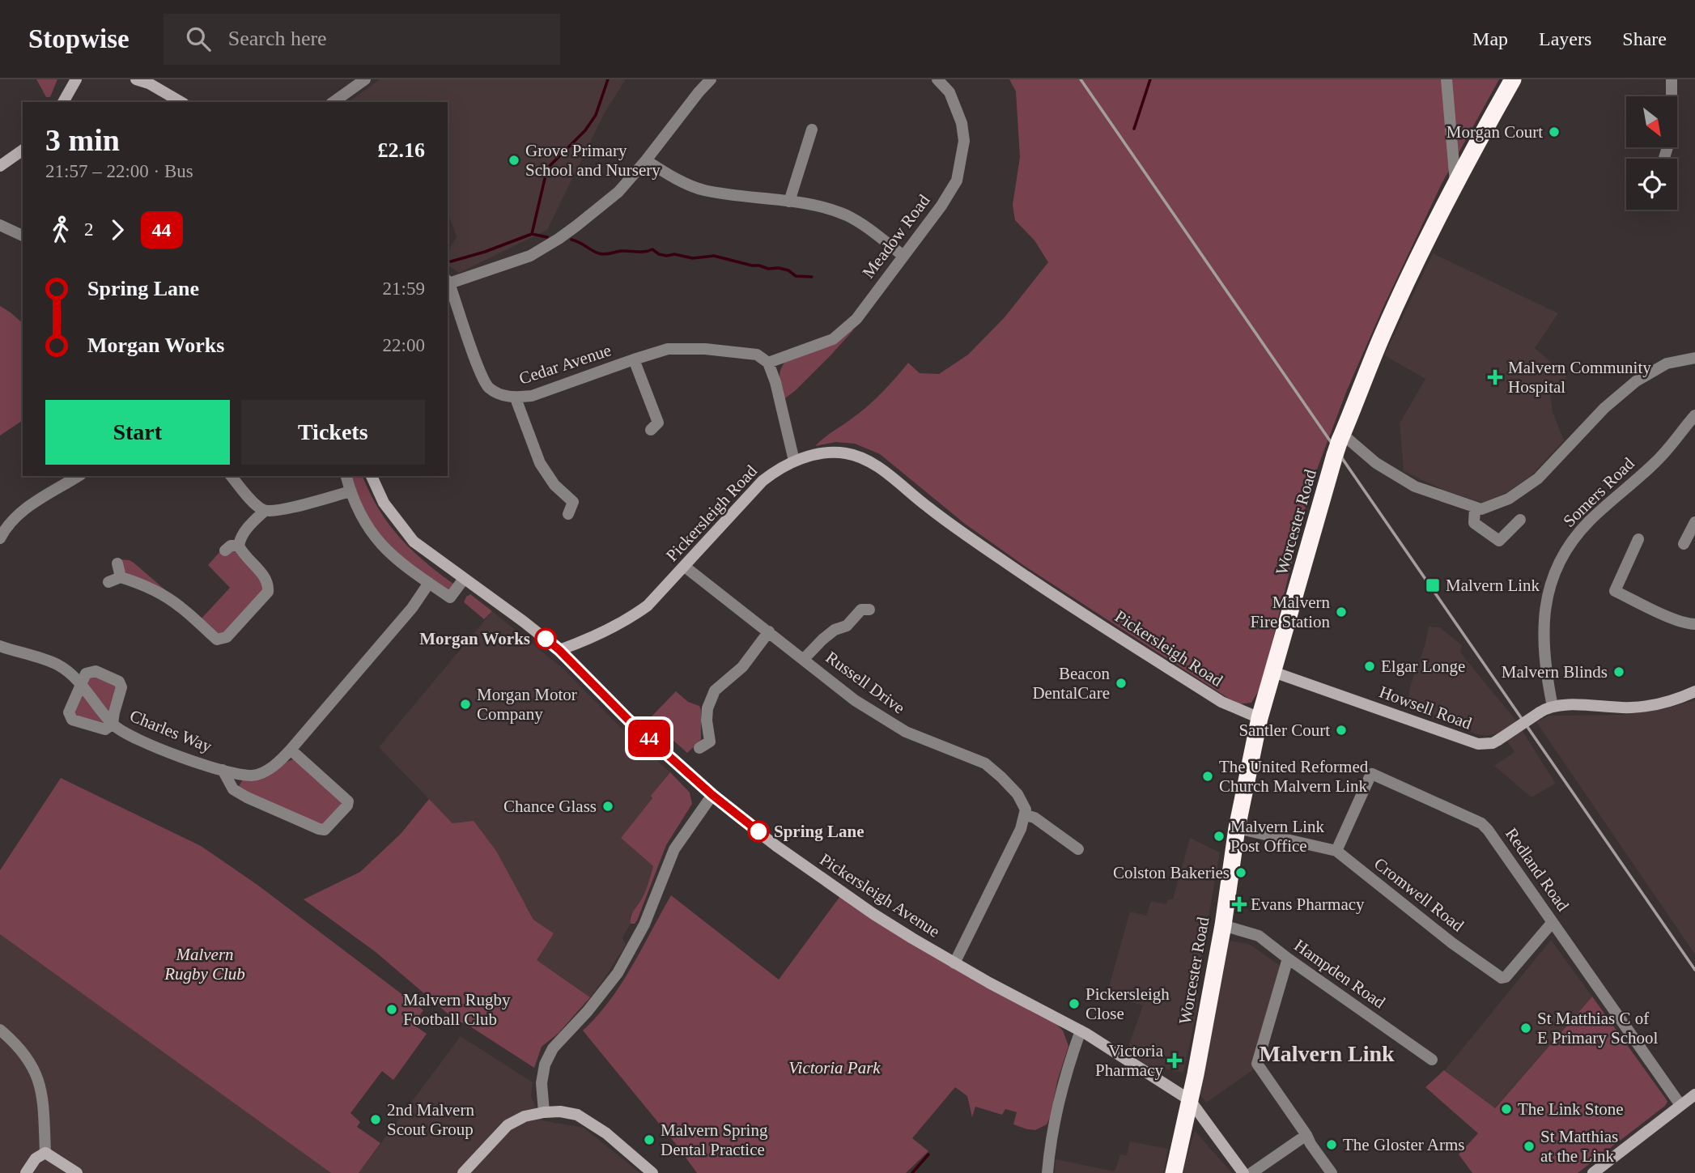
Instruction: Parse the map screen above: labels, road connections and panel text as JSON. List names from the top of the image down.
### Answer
{
  "streets": {
    "highway": ["Worcester Road"],
    "street": [
      "Meadow Road",
      "Cedar Avenue",
      "Somers Road",
      "Pickersleigh Road",
      "Russell Drive",
      "Howsell Road",
      "Charles Way",
      "Redland Road",
      "Cromwell Road",
      "Pickersleigh Avenue",
      "Hampden Road"
    ]
  },
  "crossings": [
    ["Meadow Road", "Cedar Avenue"],
    ["Somers Road", "Howsell Road"],
    ["Pickersleigh Road", "Worcester Road"],
    ["Pickersleigh Road", "Russell Drive"],
    ["Pickersleigh Road", "Pickersleigh Avenue"],
    ["Worcester Road", "Howsell Road"],
    ["Worcester Road", "Cromwell Road"],
    ["Worcester Road", "Pickersleigh Avenue"],
    ["Worcester Road", "Hampden Road"],
    ["Redland Road", "Cromwell Road"]
  ],
  "districts": ["Malvern Link"],
  "parks": ["Malvern Rugby Club", "Victoria Park"],
  "places": {
    "other": [
      "Morgan Court",
      "Grove Primary School and Nursery",
      "Malvern Fire Station",
      "Morgan Works",
      "Elgar Longe",
      "Malvern Blinds",
      "Beacon DentalCare",
      "Morgan Motor Company",
      "Santler Court",
      "The United Reformed Church Malvern Link",
      "Chance Glass",
      "Spring Lane",
      "Malvern Link Post Office",
      "Colston Bakeries",
      "Pickersleigh Close",
      "Malvern Rugby Football Club",
      "St Matthias C of E Primary School",
      "The Link Stone",
      "2nd Malvern Scout Group",
      "Malvern Spring Dental Practice",
      "The Gloster Arms",
      "St Matthias at the Link"
    ],
    "health": ["Malvern Community Hospital", "Evans Pharmacy", "Victoria Pharmacy"],
    "transit": ["Malvern Link"]
  },
  "lines": ["bus line 44"],
  "north": "bottom right",
  "page": {
    "header": "Stopwise",
    "search": "Search here",
    "nav": ["Map", "Layers", "Share"],
    "on_map": "44",
    "heading": ["3 min", "21:57 – 22:00 · Bus", "£2.16"],
    "legs": ["2", "44"],
    "list": [
      {
        "name": "Spring Lane",
        "value": "21:59"
      },
      {
        "name": "Morgan Works",
        "value": "22:00"
      }
    ],
    "buttons": ["Start", "Tickets"]
  }
}
